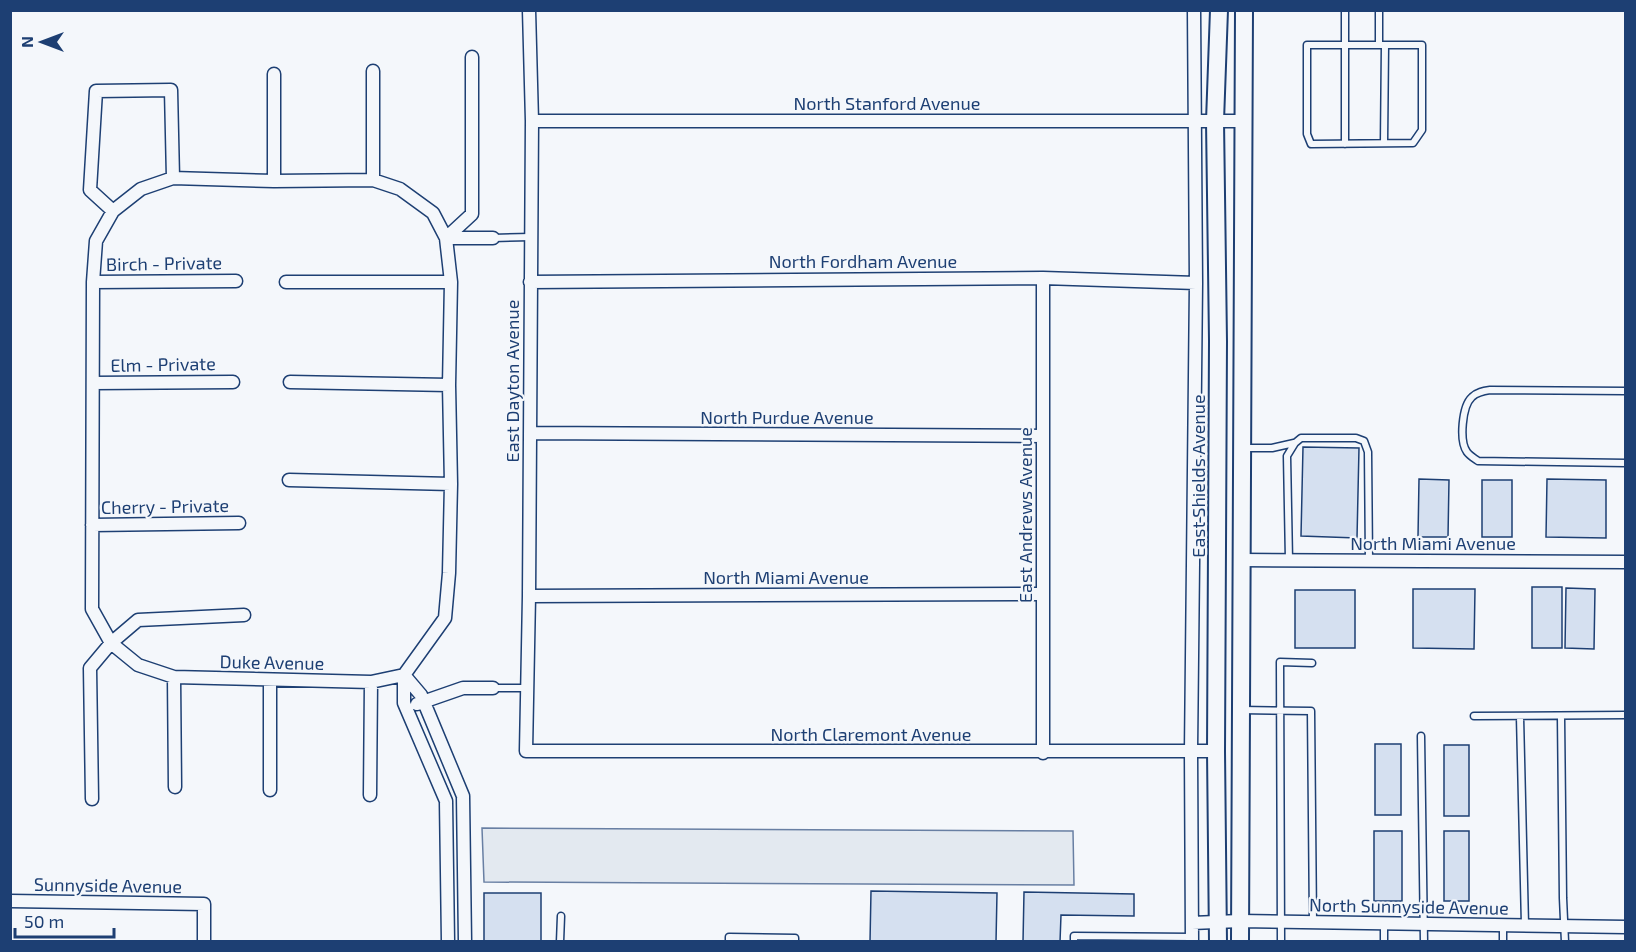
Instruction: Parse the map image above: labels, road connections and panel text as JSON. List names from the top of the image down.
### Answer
{
  "streets": {
    "main road": ["East Shields Avenue"],
    "street": [
      "North Stanford Avenue",
      "North Fordham Avenue",
      "Birch - Private",
      "Elm - Private",
      "East Dayton Avenue",
      "North Purdue Avenue",
      "Cherry - Private",
      "East Andrews Avenue",
      "North Miami Avenue",
      "Duke Avenue",
      "North Claremont Avenue",
      "Sunnyside Avenue",
      "North Sunnyside Avenue"
    ]
  },
  "crossings": [
    ["North Stanford Avenue", "East Dayton Avenue"],
    ["North Stanford Avenue", "East Shields Avenue"],
    ["North Fordham Avenue", "East Dayton Avenue"],
    ["North Fordham Avenue", "East Shields Avenue"],
    ["North Fordham Avenue", "East Andrews Avenue"],
    ["Birch - Private", "Duke Avenue"],
    ["Elm - Private", "Duke Avenue"],
    ["East Dayton Avenue", "North Purdue Avenue"],
    ["East Dayton Avenue", "North Miami Avenue"],
    ["East Dayton Avenue", "North Claremont Avenue"],
    ["North Purdue Avenue", "East Andrews Avenue"],
    ["East Shields Avenue", "North Claremont Avenue"],
    ["East Shields Avenue", "North Sunnyside Avenue"],
    ["Cherry - Private", "Duke Avenue"],
    ["East Andrews Avenue", "North Miami Avenue"],
    ["East Andrews Avenue", "North Claremont Avenue"]
  ],
  "scale_bar": "50 m",
  "north": "left"
}
